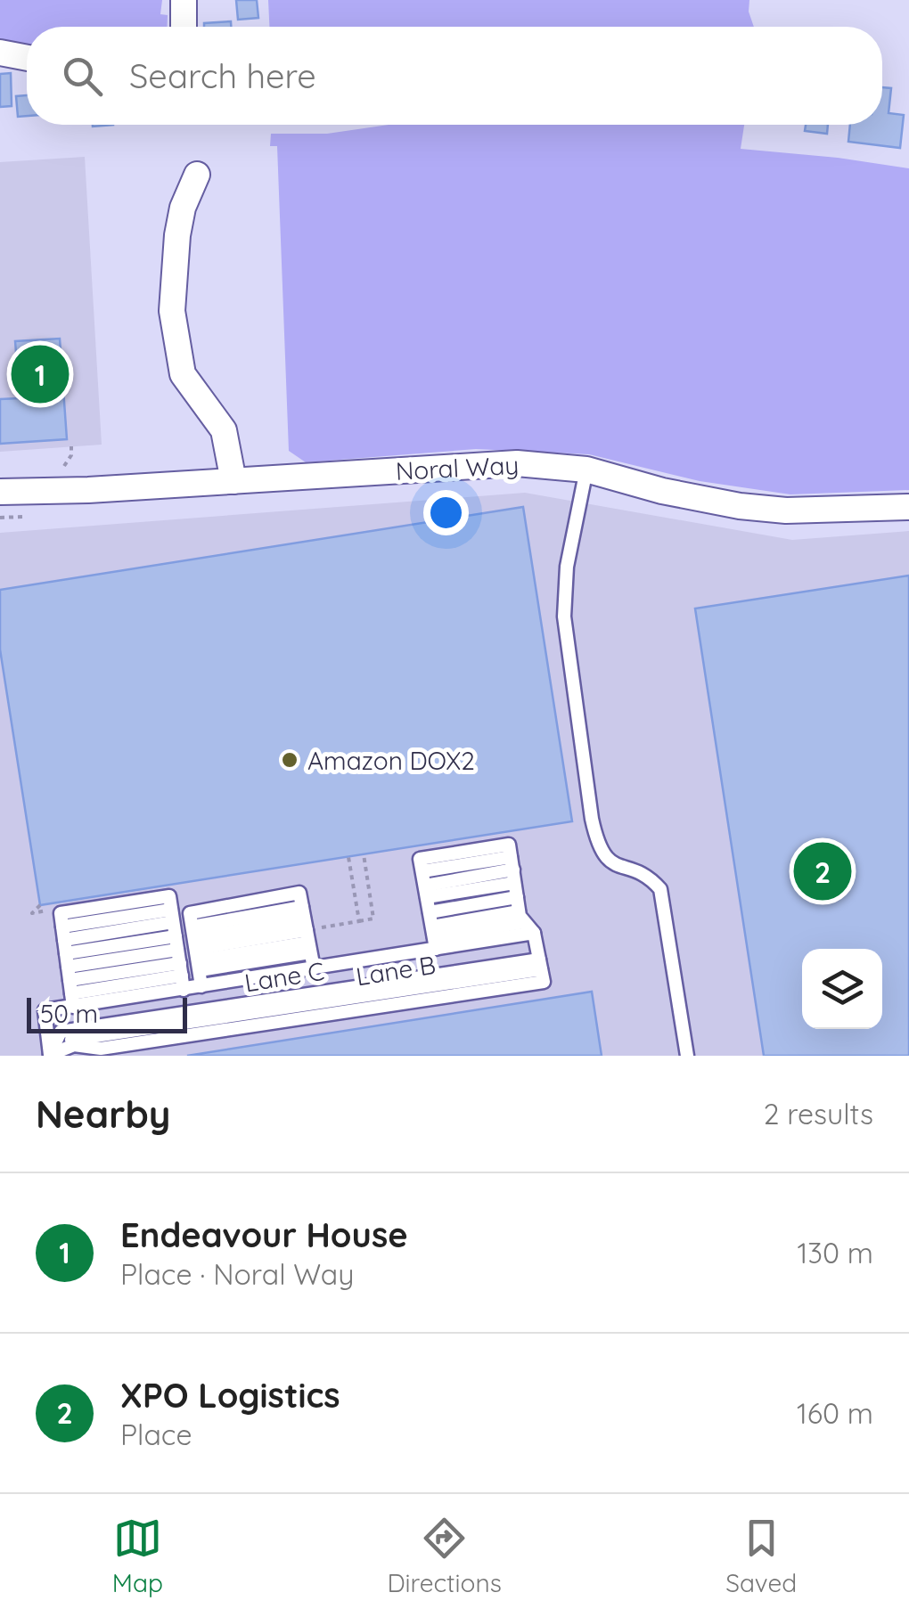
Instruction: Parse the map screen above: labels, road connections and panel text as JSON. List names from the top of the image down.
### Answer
{
  "streets": {
    "street": ["Noral Way"],
    "lane": ["Lane C"]
  },
  "places": ["Amazon DOX2"],
  "scale_bar": "50 m",
  "page": {
    "search": "Search here",
    "pins": ["1", "2"],
    "scale": "50 m",
    "heading": ["Nearby", "2 results"],
    "list": [
      {
        "mark": "1",
        "name": "Endeavour House",
        "note": "Place · Noral Way",
        "value": "130 m"
      },
      {
        "mark": "2",
        "name": "XPO Logistics",
        "note": "Place",
        "value": "160 m"
      }
    ],
    "nav": ["Map", "Directions", "Saved"]
  }
}
